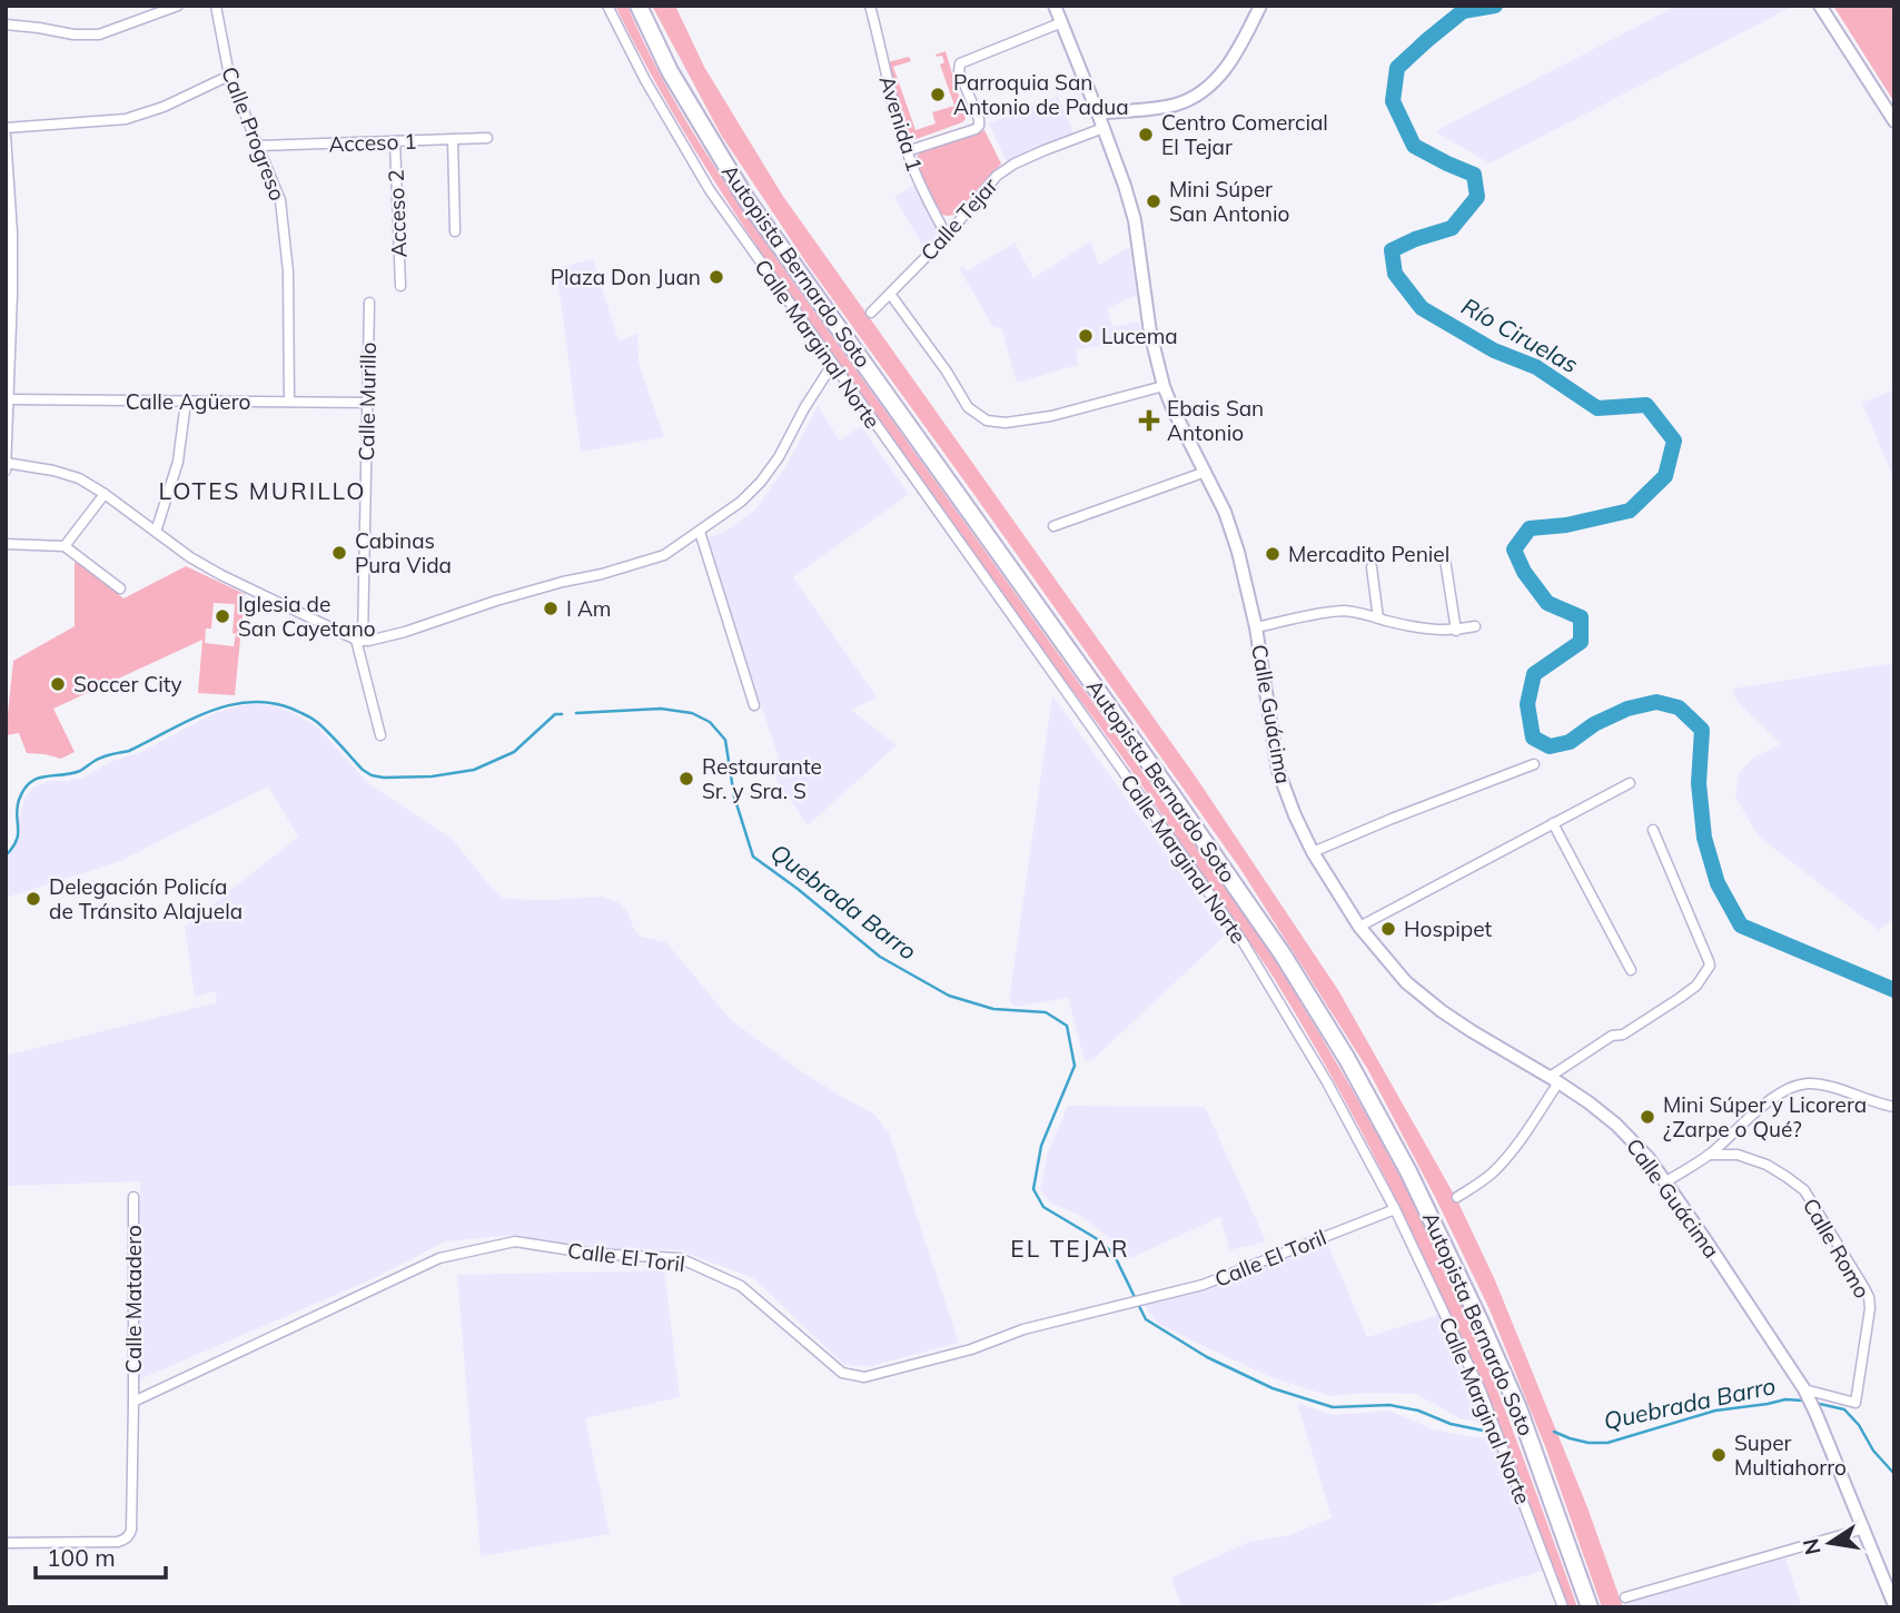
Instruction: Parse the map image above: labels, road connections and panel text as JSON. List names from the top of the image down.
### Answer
{
  "streets": {
    "highway": ["Autopista Bernardo Soto"],
    "main road": ["Calle Guácima"],
    "street": [
      "Avenida 1",
      "Calle Progreso",
      "Acceso 1",
      "Acceso 2",
      "Calle Tejar",
      "Calle Marginal Norte",
      "Calle Agüero",
      "Calle Murillo",
      "Calle Romo",
      "Calle El Toril",
      "Calle Matadero"
    ]
  },
  "crossings": [
    ["Avenida 1", "Calle Tejar"],
    ["Calle Progreso", "Acceso 1"],
    ["Calle Progreso", "Calle Agüero"],
    ["Acceso 1", "Acceso 2"],
    ["Calle Tejar", "Calle Guácima"],
    ["Calle Marginal Norte", "Calle El Toril"],
    ["Calle Agüero", "Calle Murillo"],
    ["Calle Guácima", "Calle Romo"],
    ["Calle El Toril", "Calle Matadero"]
  ],
  "districts": ["LOTES MURILLO", "EL TEJAR"],
  "water": ["Río Ciruelas", "Quebrada Barro"],
  "places": {
    "other": [
      "Parroquia San Antonio de Padua",
      "Centro Comercial El Tejar",
      "Mini Súper San Antonio",
      "Plaza Don Juan",
      "Lucema",
      "Cabinas Pura Vida",
      "Mercadito Peniel",
      "I Am",
      "Iglesia de San Cayetano",
      "Soccer City",
      "Restaurante Sr. y Sra. S",
      "Delegación Policía de Tránsito Alajuela",
      "Hospipet",
      "Mini Súper y Licorera ¿Zarpe o Qué?",
      "Super Multiahorro"
    ],
    "health": ["Ebais San Antonio"]
  },
  "scale_bar": "100 m",
  "north": "left"
}
